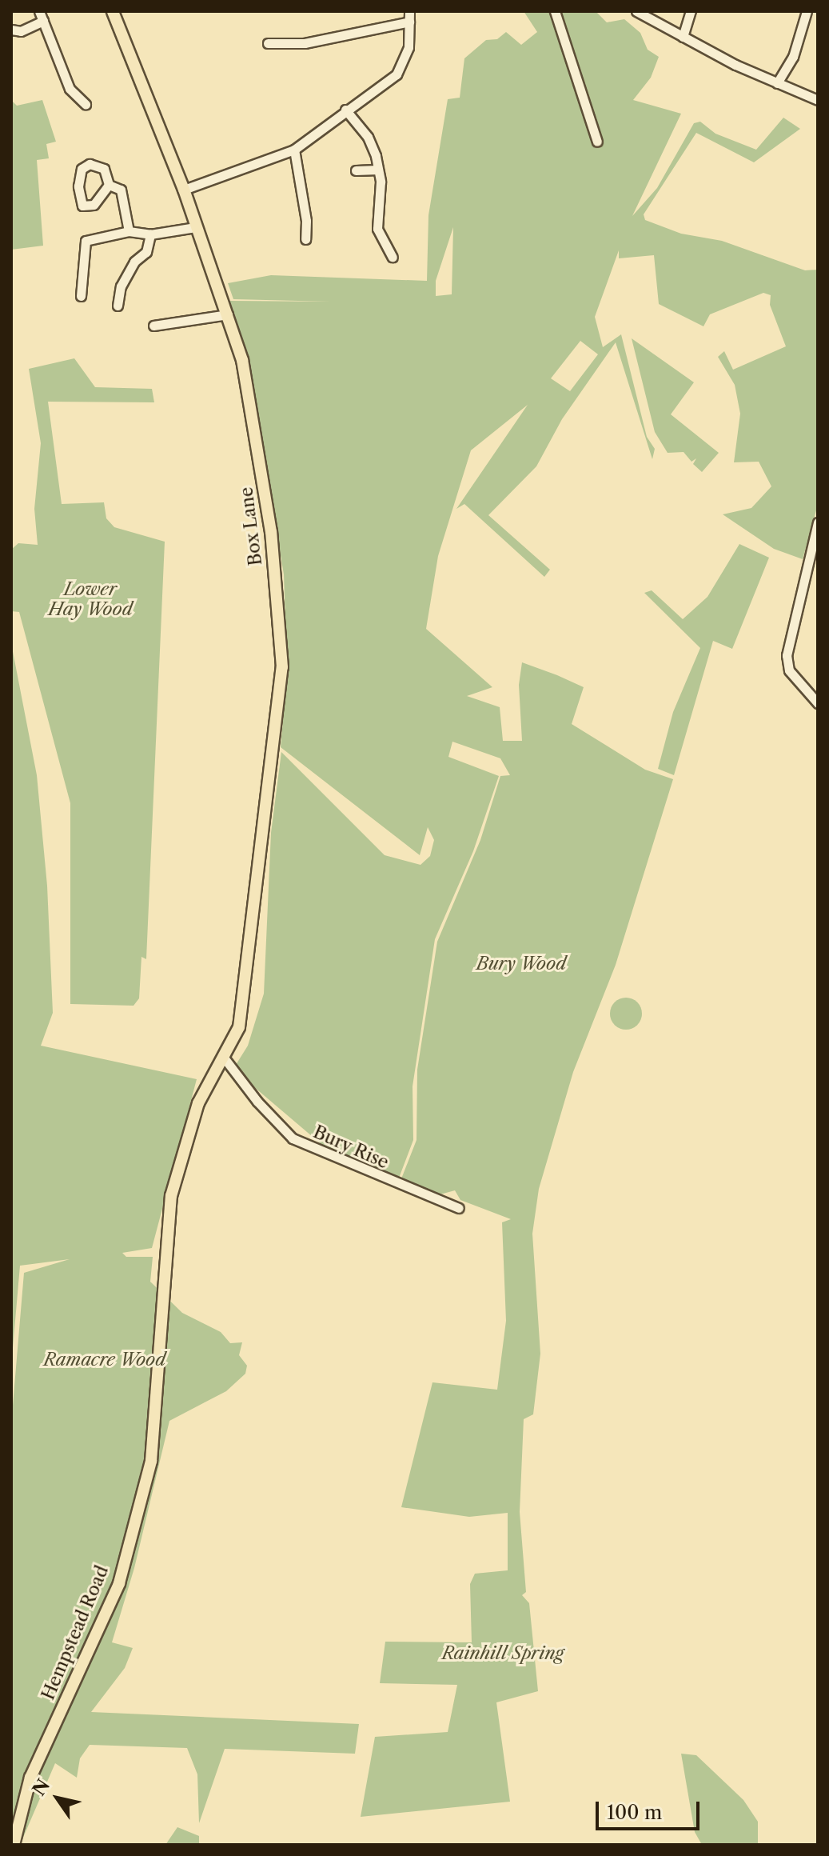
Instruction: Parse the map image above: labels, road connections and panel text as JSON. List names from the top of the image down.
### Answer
{
  "streets": {
    "main road": ["Box Lane", "Hempstead Road"],
    "street": ["Bury Rise"]
  },
  "crossings": [
    ["Box Lane", "Bury Rise"],
    ["Box Lane", "Hempstead Road"],
    ["Bury Rise", "Hempstead Road"]
  ],
  "parks": [
    "Lower Hay Wood",
    "Bury Wood",
    "Ramacre Wood",
    "Rainhill Spring"
  ],
  "scale_bar": "100 m",
  "north": "top left"
}
